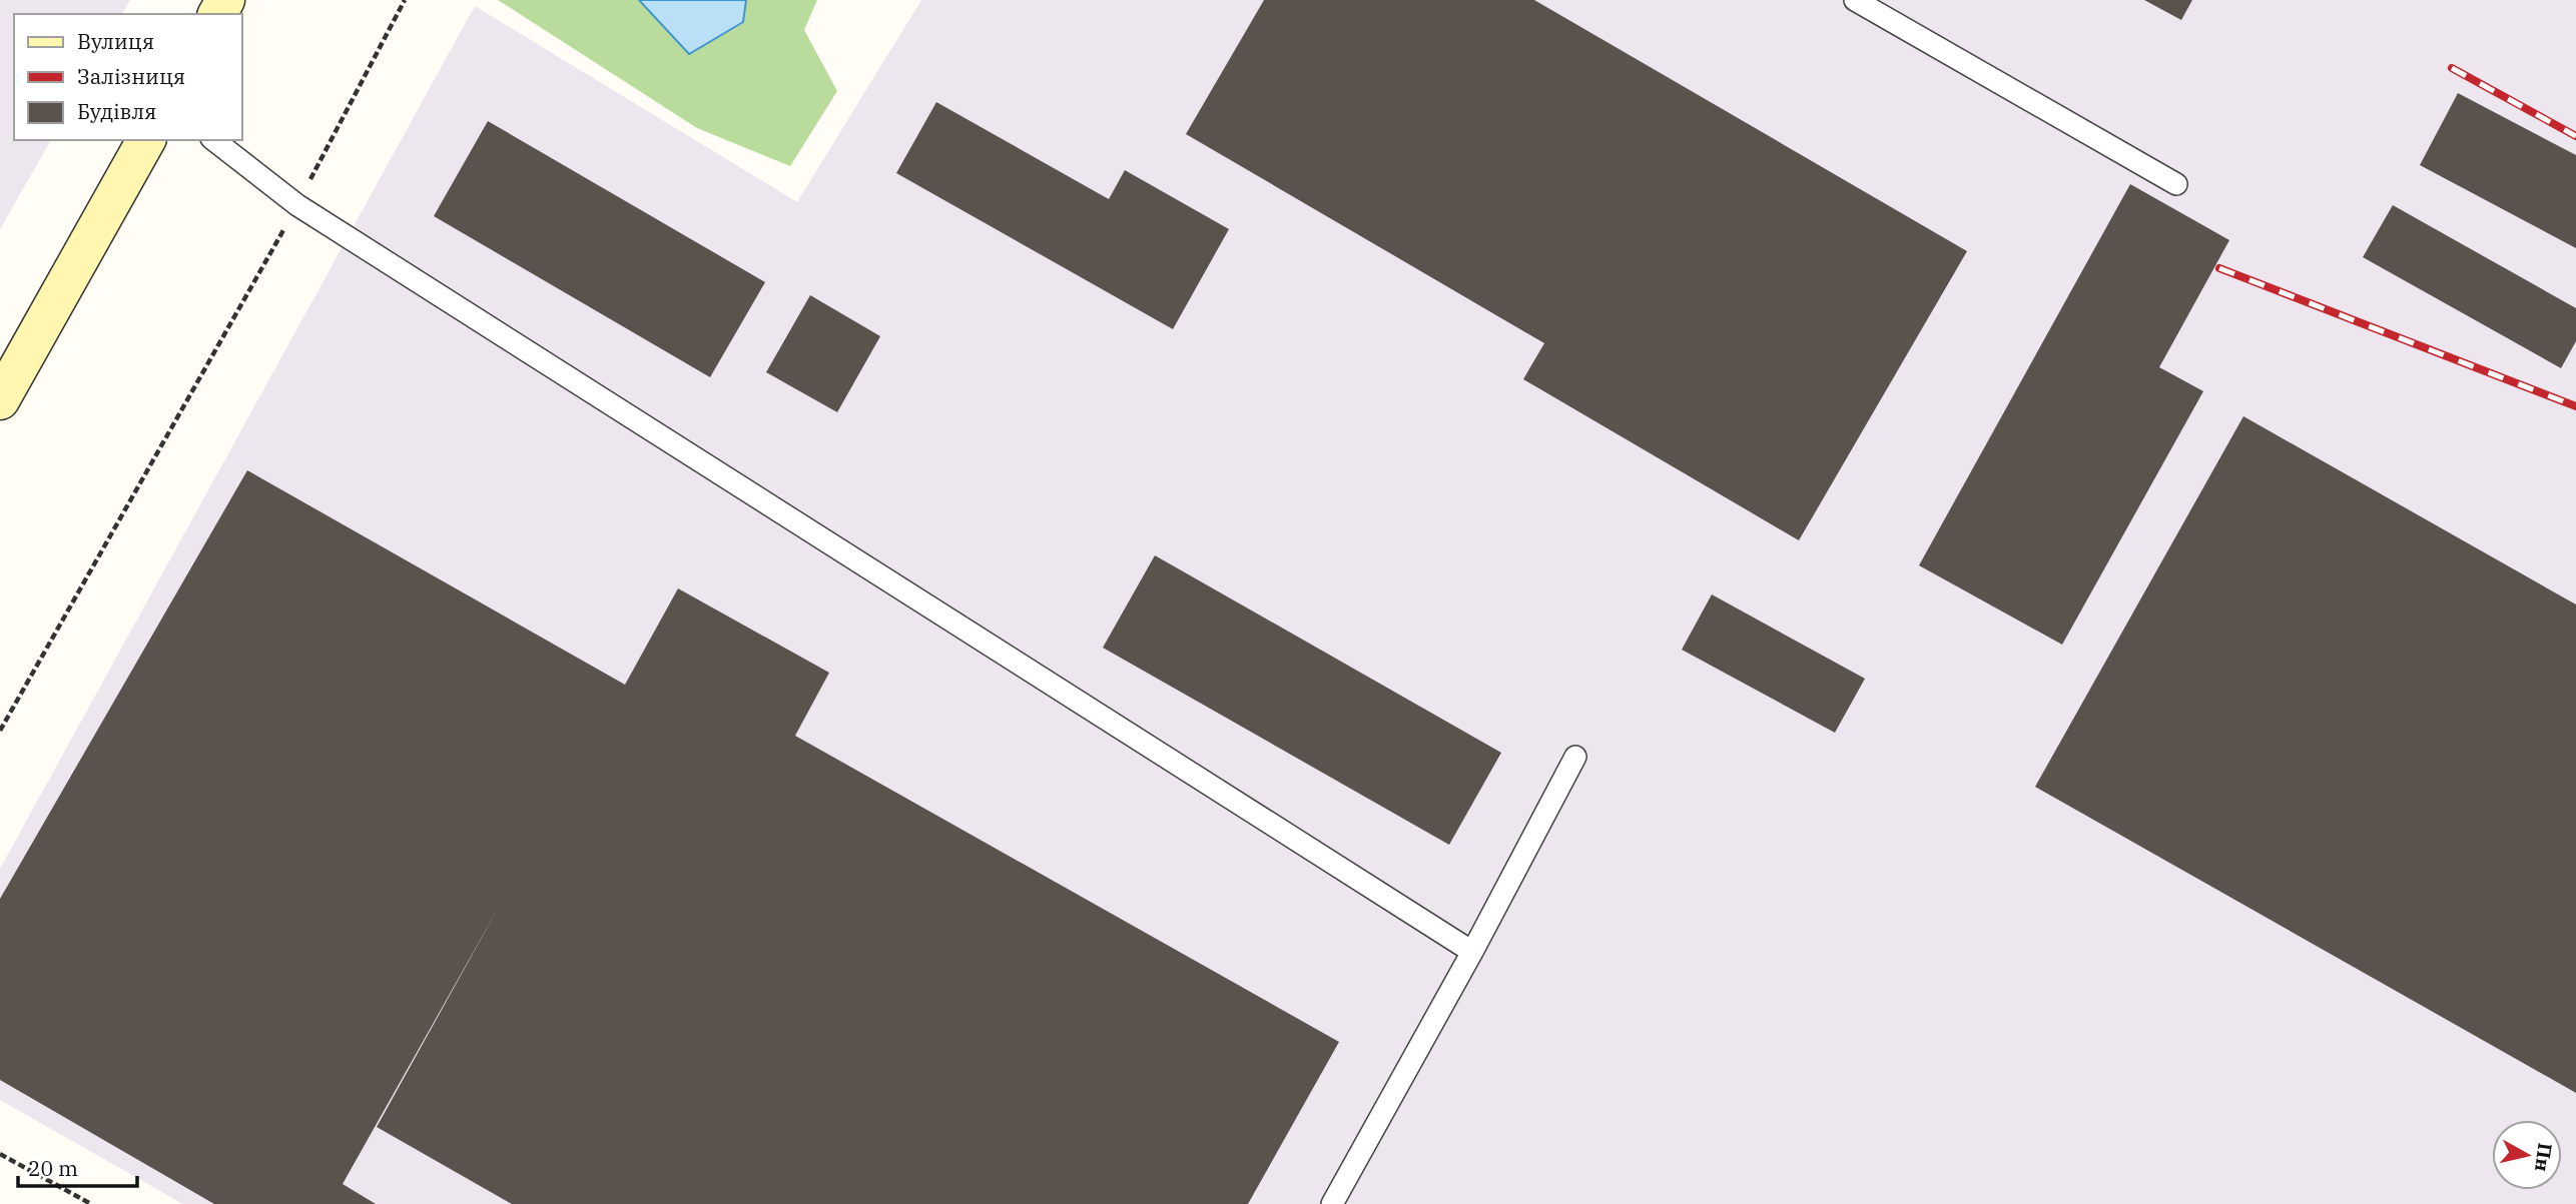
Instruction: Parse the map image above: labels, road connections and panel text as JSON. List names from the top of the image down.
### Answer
{
  "legend": ["Вулиця", "Залізниця", "Будівля"],
  "scale_bar": "20 m",
  "north": "right"
}
